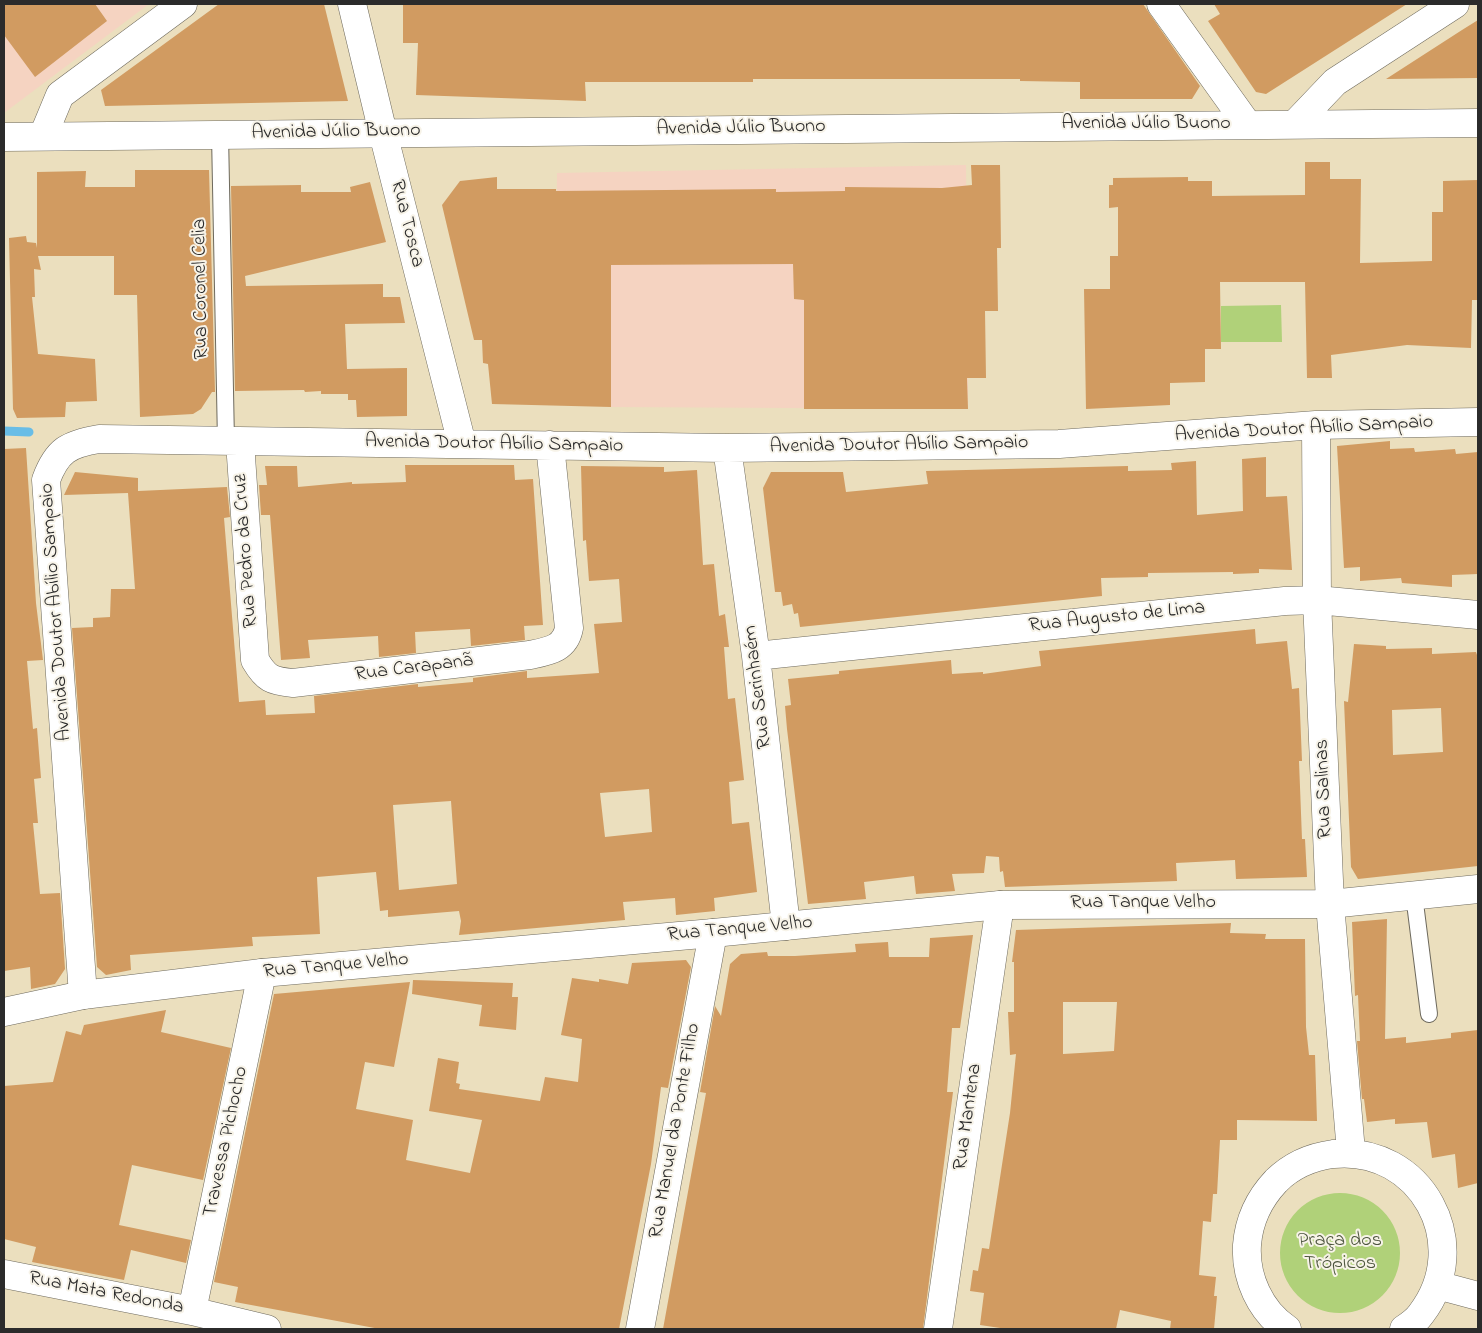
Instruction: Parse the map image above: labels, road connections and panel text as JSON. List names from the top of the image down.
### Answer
{
  "streets": {
    "street": [
      "Avenida Júlio Buono",
      "Rua Tosca",
      "Avenida Doutor Abílio Sampaio",
      "Rua Pedro da Cruz",
      "Rua Augusto de Lima",
      "Rua Carapanã",
      "Rua Serinhaém",
      "Rua Salinas",
      "Rua Tanque Velho",
      "Rua Mantena",
      "Rua Manuel da Ponte Filho",
      "Travessa Pichocho",
      "Rua Mata Redonda"
    ],
    "lane": ["Rua Coronel Celia"]
  },
  "crossings": [
    ["Avenida Júlio Buono", "Rua Tosca"],
    ["Avenida Júlio Buono", "Rua Coronel Celia"],
    ["Rua Tosca", "Avenida Doutor Abílio Sampaio"],
    ["Rua Coronel Celia", "Avenida Doutor Abílio Sampaio"],
    ["Rua Coronel Celia", "Rua Pedro da Cruz"],
    ["Avenida Doutor Abílio Sampaio", "Rua Pedro da Cruz"],
    ["Avenida Doutor Abílio Sampaio", "Rua Carapanã"],
    ["Avenida Doutor Abílio Sampaio", "Rua Serinhaém"],
    ["Avenida Doutor Abílio Sampaio", "Rua Salinas"],
    ["Avenida Doutor Abílio Sampaio", "Rua Tanque Velho"],
    ["Rua Pedro da Cruz", "Rua Carapanã"],
    ["Rua Augusto de Lima", "Rua Serinhaém"],
    ["Rua Augusto de Lima", "Rua Salinas"],
    ["Rua Serinhaém", "Rua Tanque Velho"],
    ["Rua Salinas", "Rua Tanque Velho"],
    ["Rua Tanque Velho", "Rua Mantena"],
    ["Rua Tanque Velho", "Rua Manuel da Ponte Filho"],
    ["Rua Tanque Velho", "Travessa Pichocho"],
    ["Travessa Pichocho", "Rua Mata Redonda"]
  ],
  "parks": ["Praça dos Trópicos"]
}
